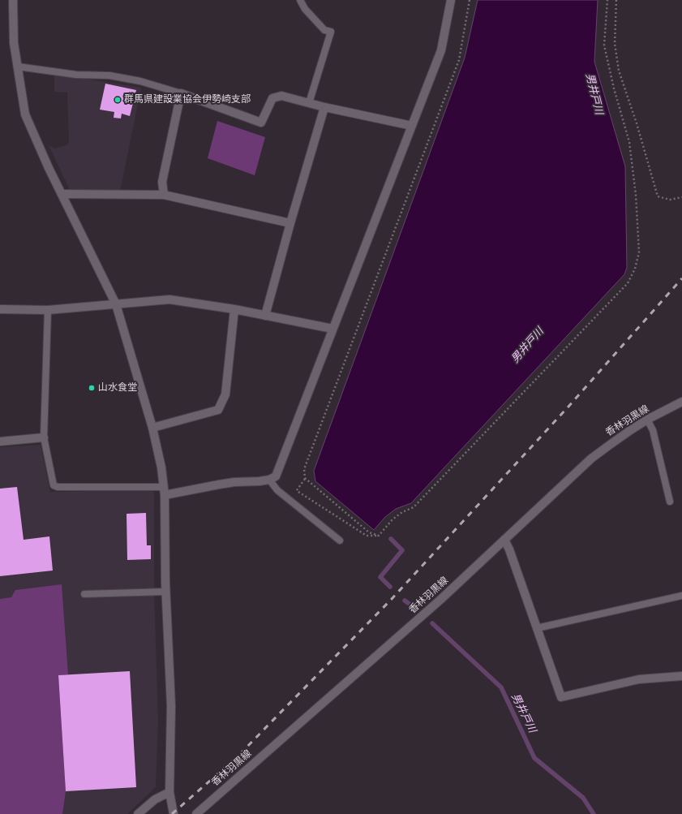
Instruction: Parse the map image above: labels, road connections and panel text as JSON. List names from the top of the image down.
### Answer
{
  "streets": {
    "street": ["香林羽黒線"]
  },
  "water": ["男井戸川"],
  "places": ["群馬県建設業協会伊勢崎支部", "山水食堂"]
}
